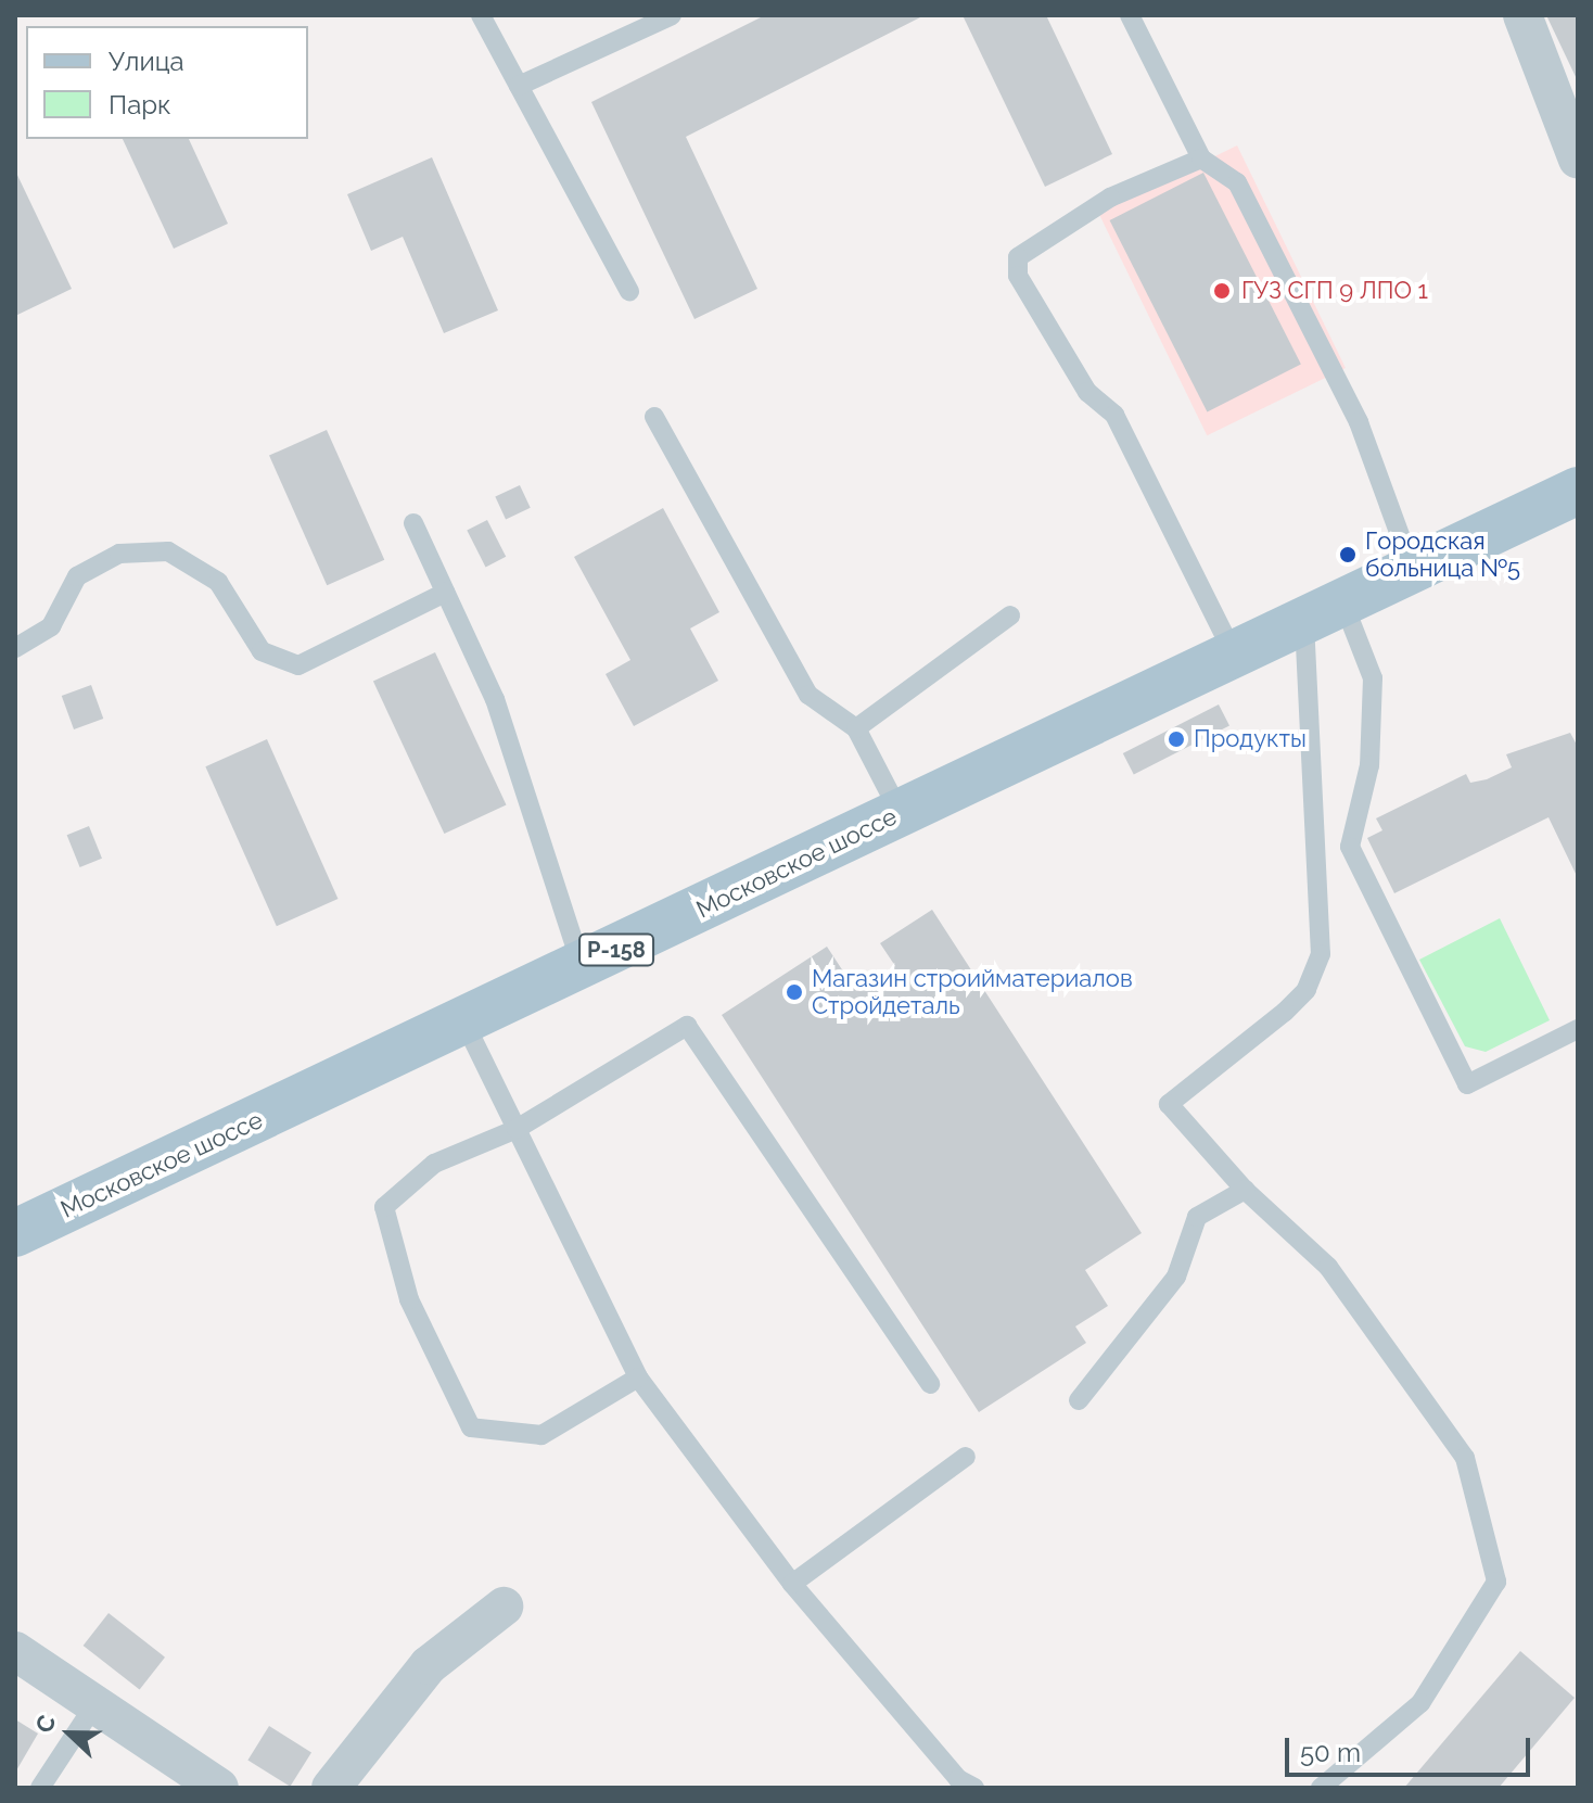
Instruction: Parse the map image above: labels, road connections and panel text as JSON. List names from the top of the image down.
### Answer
{
  "streets": {
    "main road": ["Московское шоссе", "Р-158"]
  },
  "places": [
    "ГУЗ СГП 9 ЛПО 1",
    "Городская больница №5",
    "Продукты",
    "Магазин строийматериалов Стройдеталь"
  ],
  "legend": ["Улица", "Парк"],
  "scale_bar": "50 m",
  "north": "left"
}
